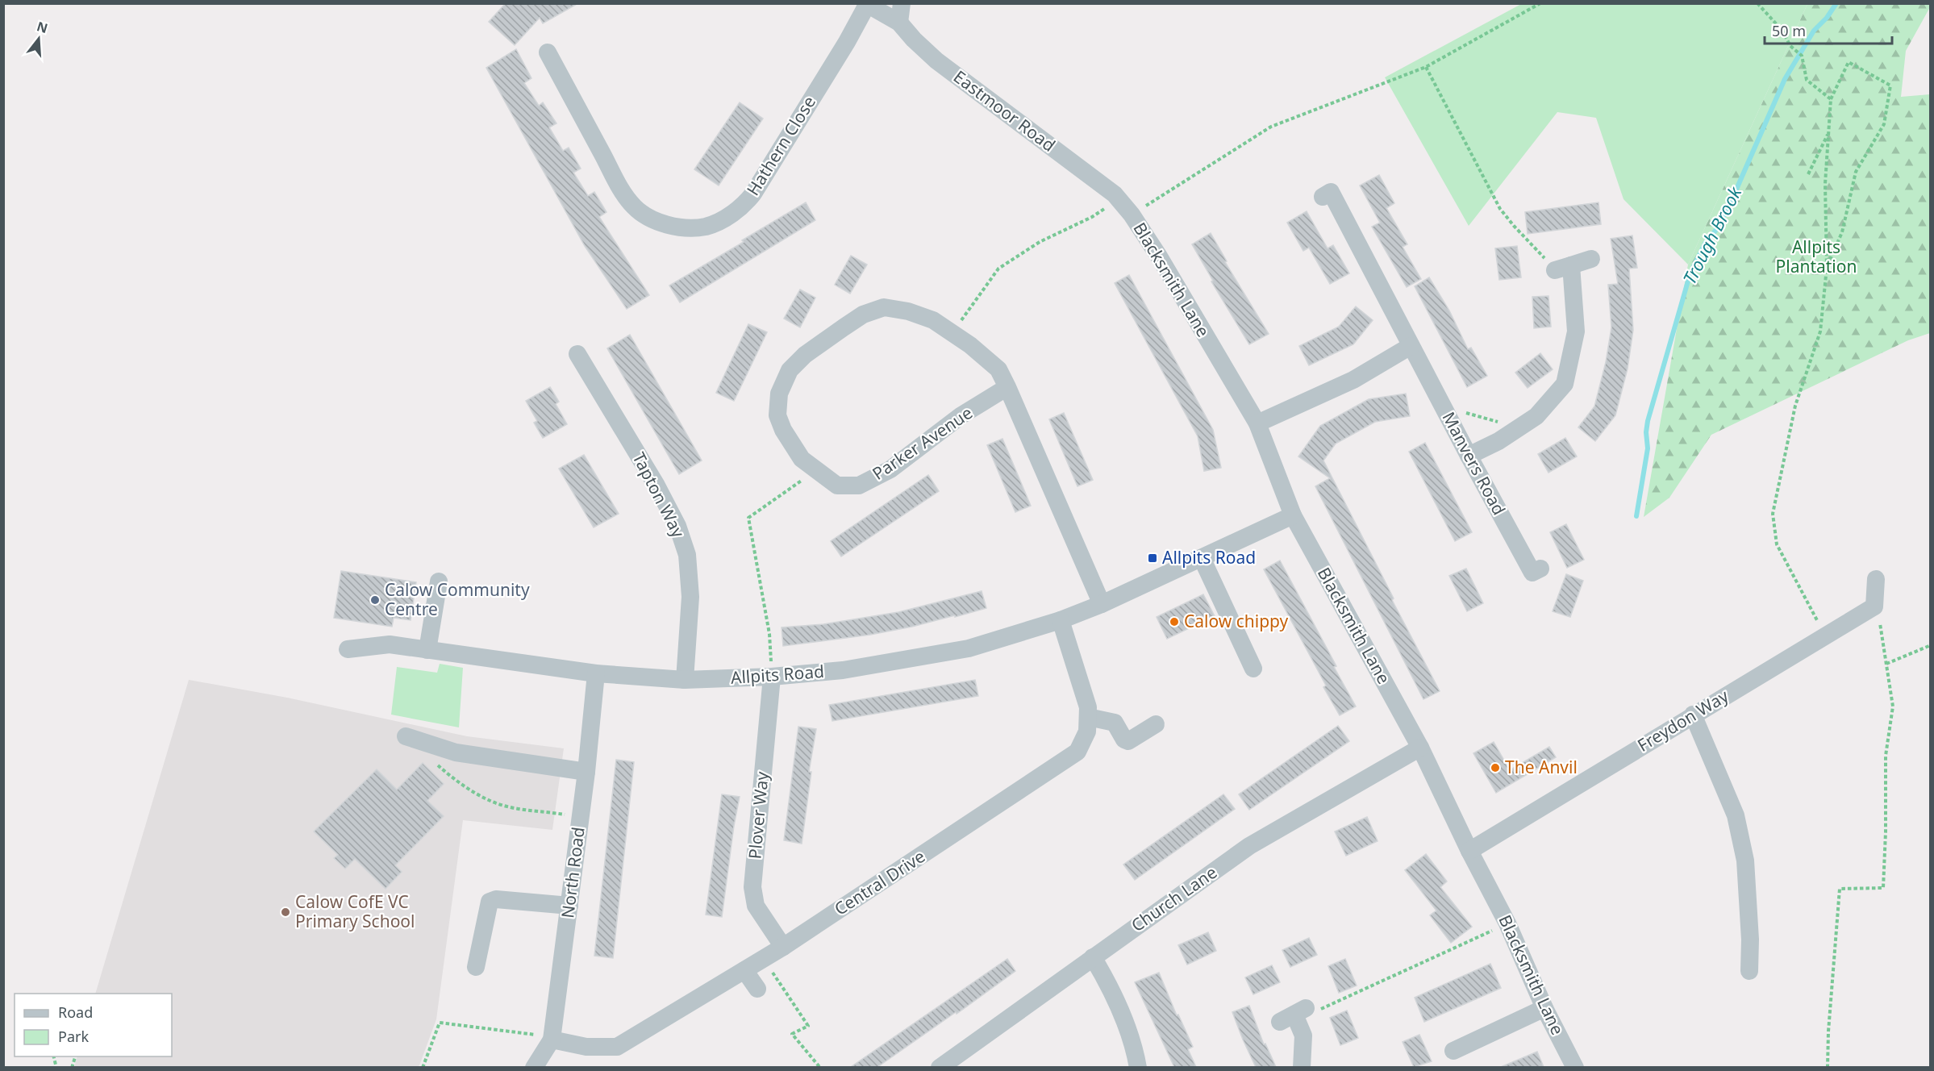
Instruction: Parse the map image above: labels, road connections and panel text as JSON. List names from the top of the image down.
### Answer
{
  "streets": {
    "street": [
      "Eastmoor Road",
      "Hathern Close",
      "Blacksmith Lane",
      "Parker Avenue",
      "Manvers Road",
      "Tapton Way",
      "Allpits Road",
      "Freydon Way",
      "Plover Way",
      "North Road",
      "Central Drive",
      "Church Lane"
    ]
  },
  "crossings": [
    ["Eastmoor Road", "Blacksmith Lane"],
    ["Blacksmith Lane", "Allpits Road"],
    ["Blacksmith Lane", "Freydon Way"],
    ["Blacksmith Lane", "Church Lane"],
    ["Parker Avenue", "Allpits Road"],
    ["Tapton Way", "Allpits Road"],
    ["Allpits Road", "Plover Way"],
    ["Allpits Road", "North Road"],
    ["Allpits Road", "Central Drive"],
    ["Plover Way", "Central Drive"],
    ["North Road", "Central Drive"]
  ],
  "water": ["Trough Brook"],
  "parks": ["Allpits Plantation"],
  "places": {
    "transit": ["Allpits Road"],
    "other": [
      "Calow Community Centre",
      "Calow chippy",
      "The Anvil",
      "Calow CofE VC Primary School"
    ]
  },
  "legend": ["Road", "Park"],
  "scale_bar": "50 m",
  "north": "top"
}
